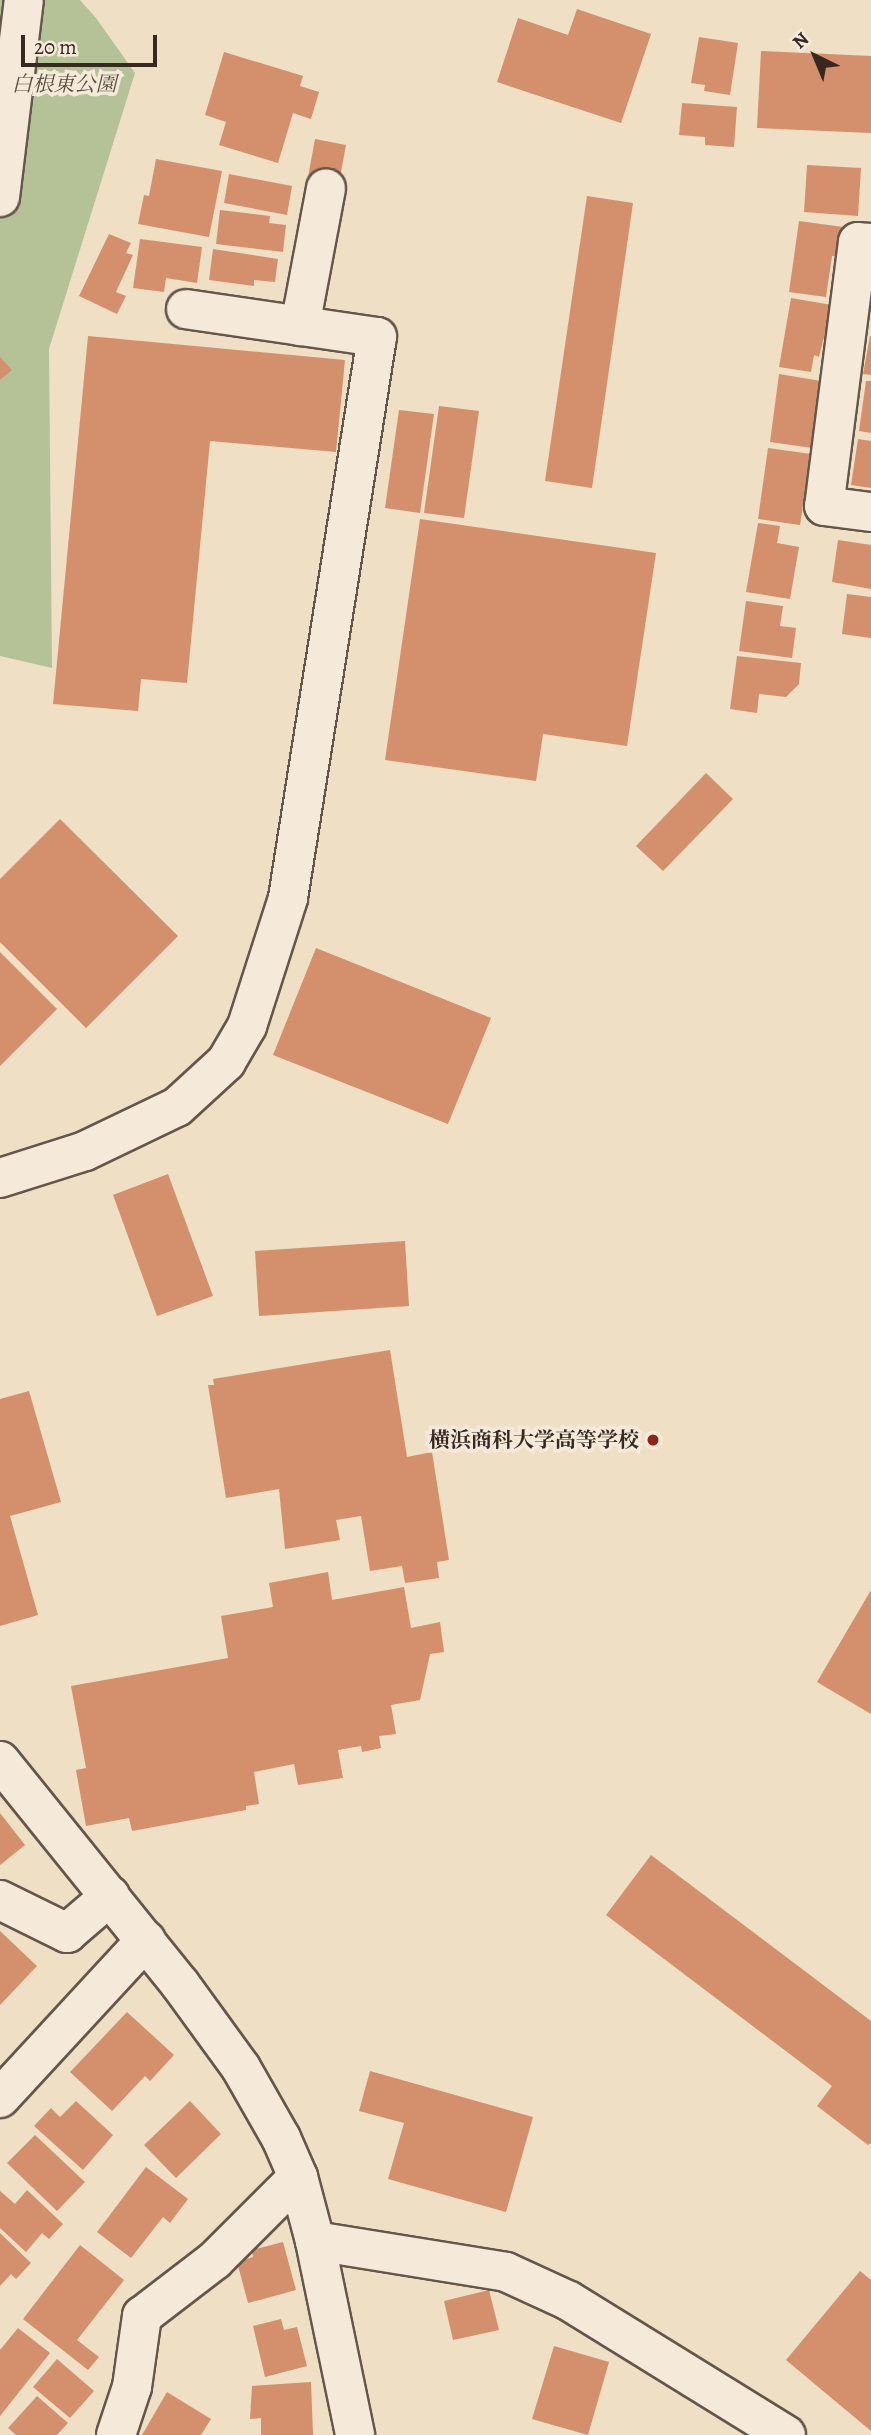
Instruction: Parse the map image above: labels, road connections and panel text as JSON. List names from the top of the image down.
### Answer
{
  "parks": ["白根東公園"],
  "places": ["横浜商科大学高等学校"],
  "scale_bar": "20 m",
  "north": "top left"
}
